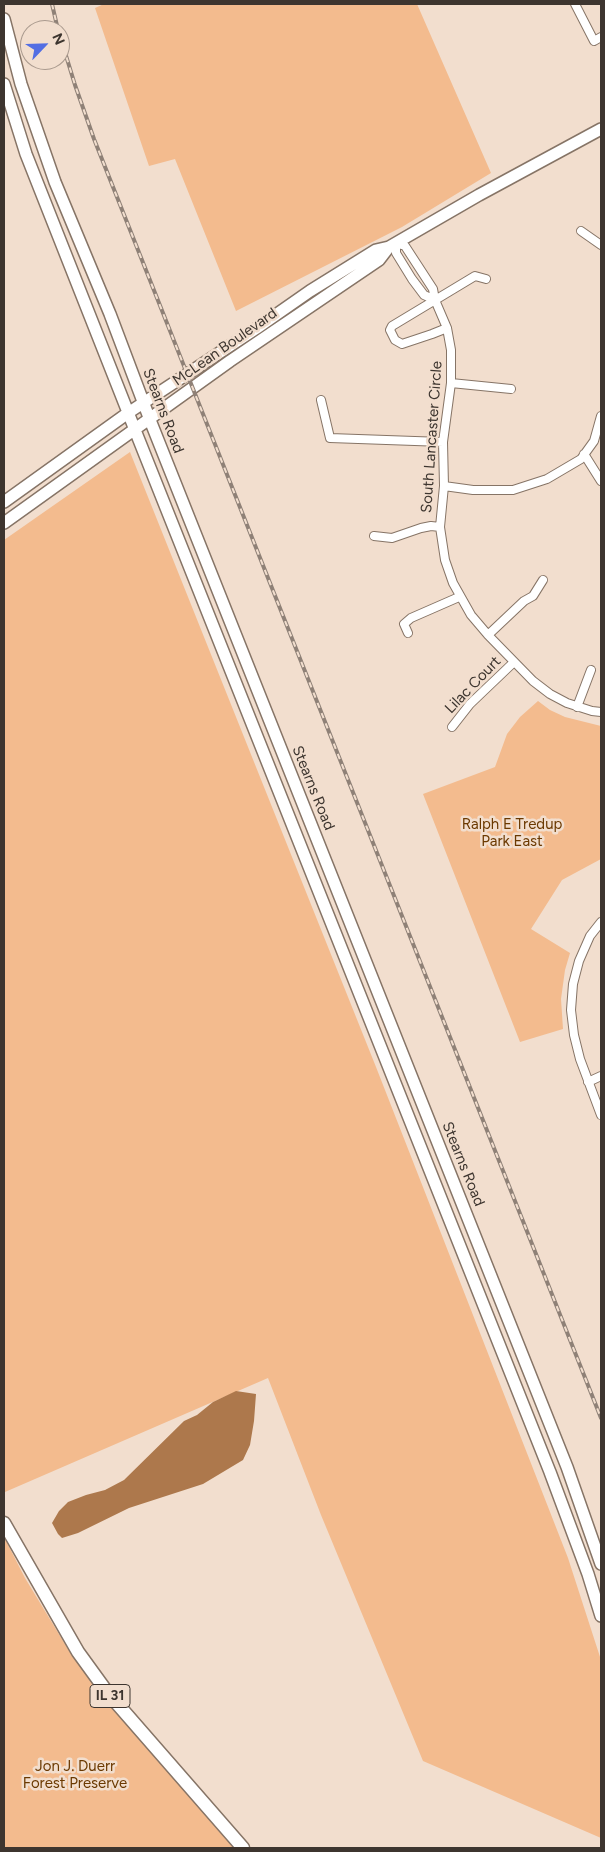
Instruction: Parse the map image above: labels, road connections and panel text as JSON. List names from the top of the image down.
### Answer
{
  "streets": {
    "main road": ["McLean Boulevard", "Stearns Road", "IL 31"],
    "street": ["South Lancaster Circle", "Lilac Court"]
  },
  "crossings": [
    ["McLean Boulevard", "Stearns Road"],
    ["McLean Boulevard", "South Lancaster Circle"],
    ["South Lancaster Circle", "Lilac Court"]
  ],
  "parks": ["Ralph E Tredup Park East", "Jon J. Duerr Forest Preserve"],
  "north": "top right"
}
